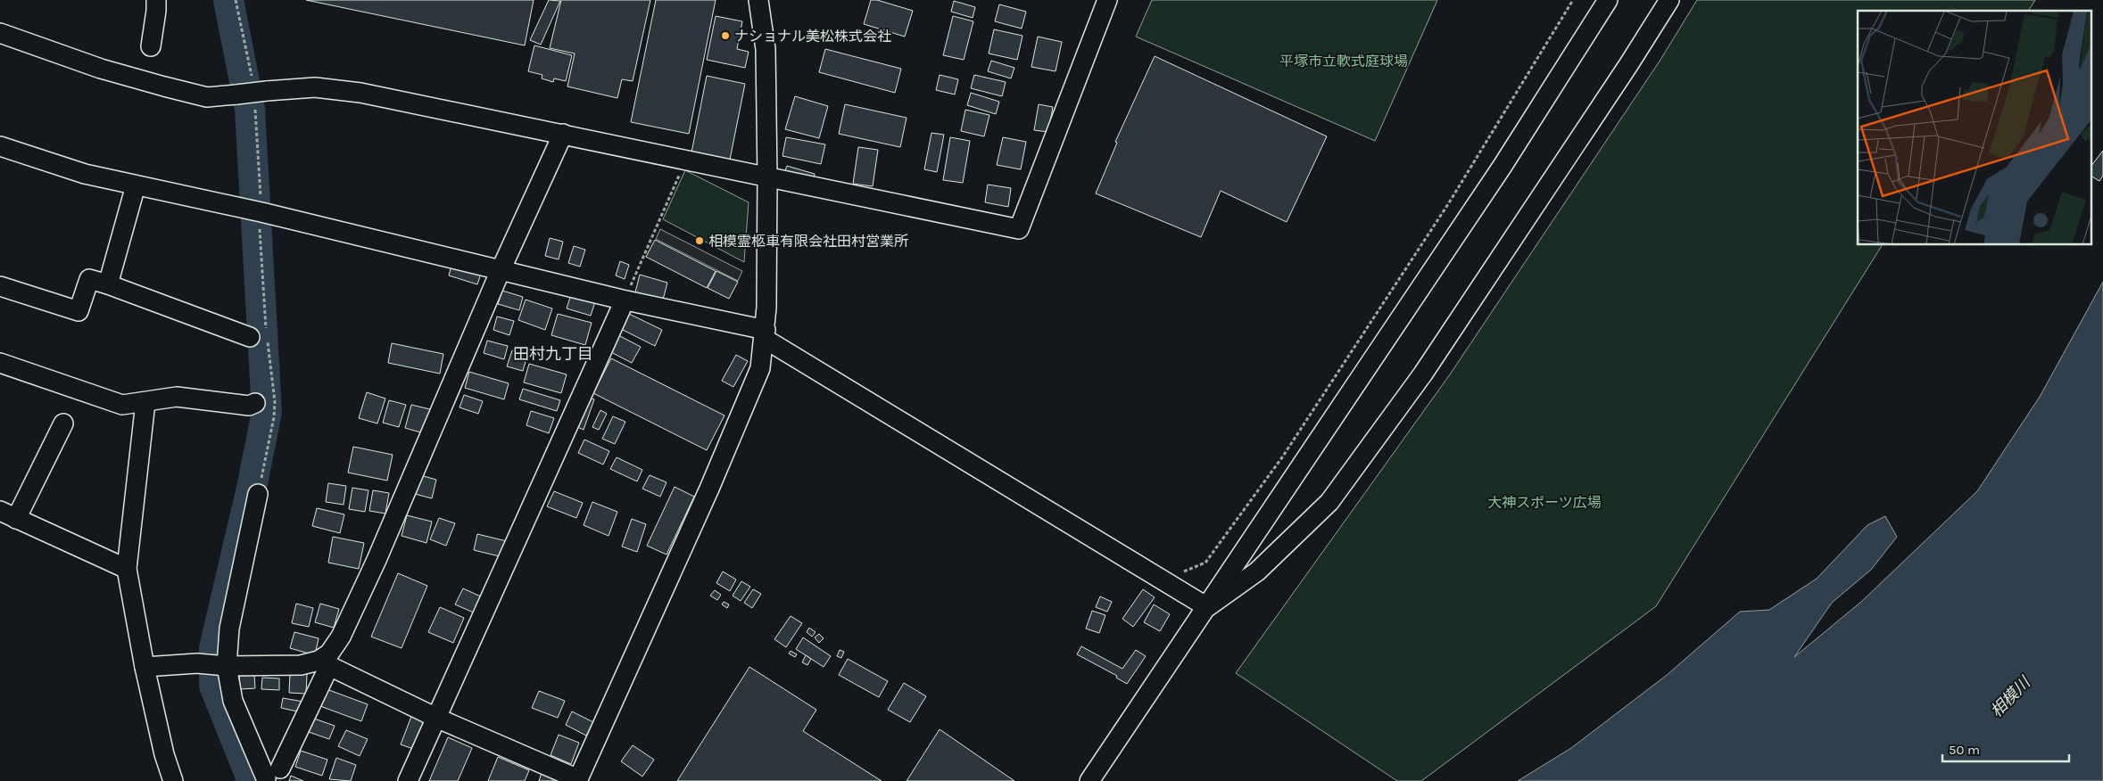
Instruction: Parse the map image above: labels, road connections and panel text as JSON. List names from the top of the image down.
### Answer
{
  "districts": ["田村九丁目"],
  "water": ["相模川"],
  "parks": ["平塚市立軟式庭球場", "大神スポーツ広場"],
  "places": ["ナショナル美松株式会社", "相模霊柩車有限会社田村営業所"],
  "scale_bar": "50 m"
}
